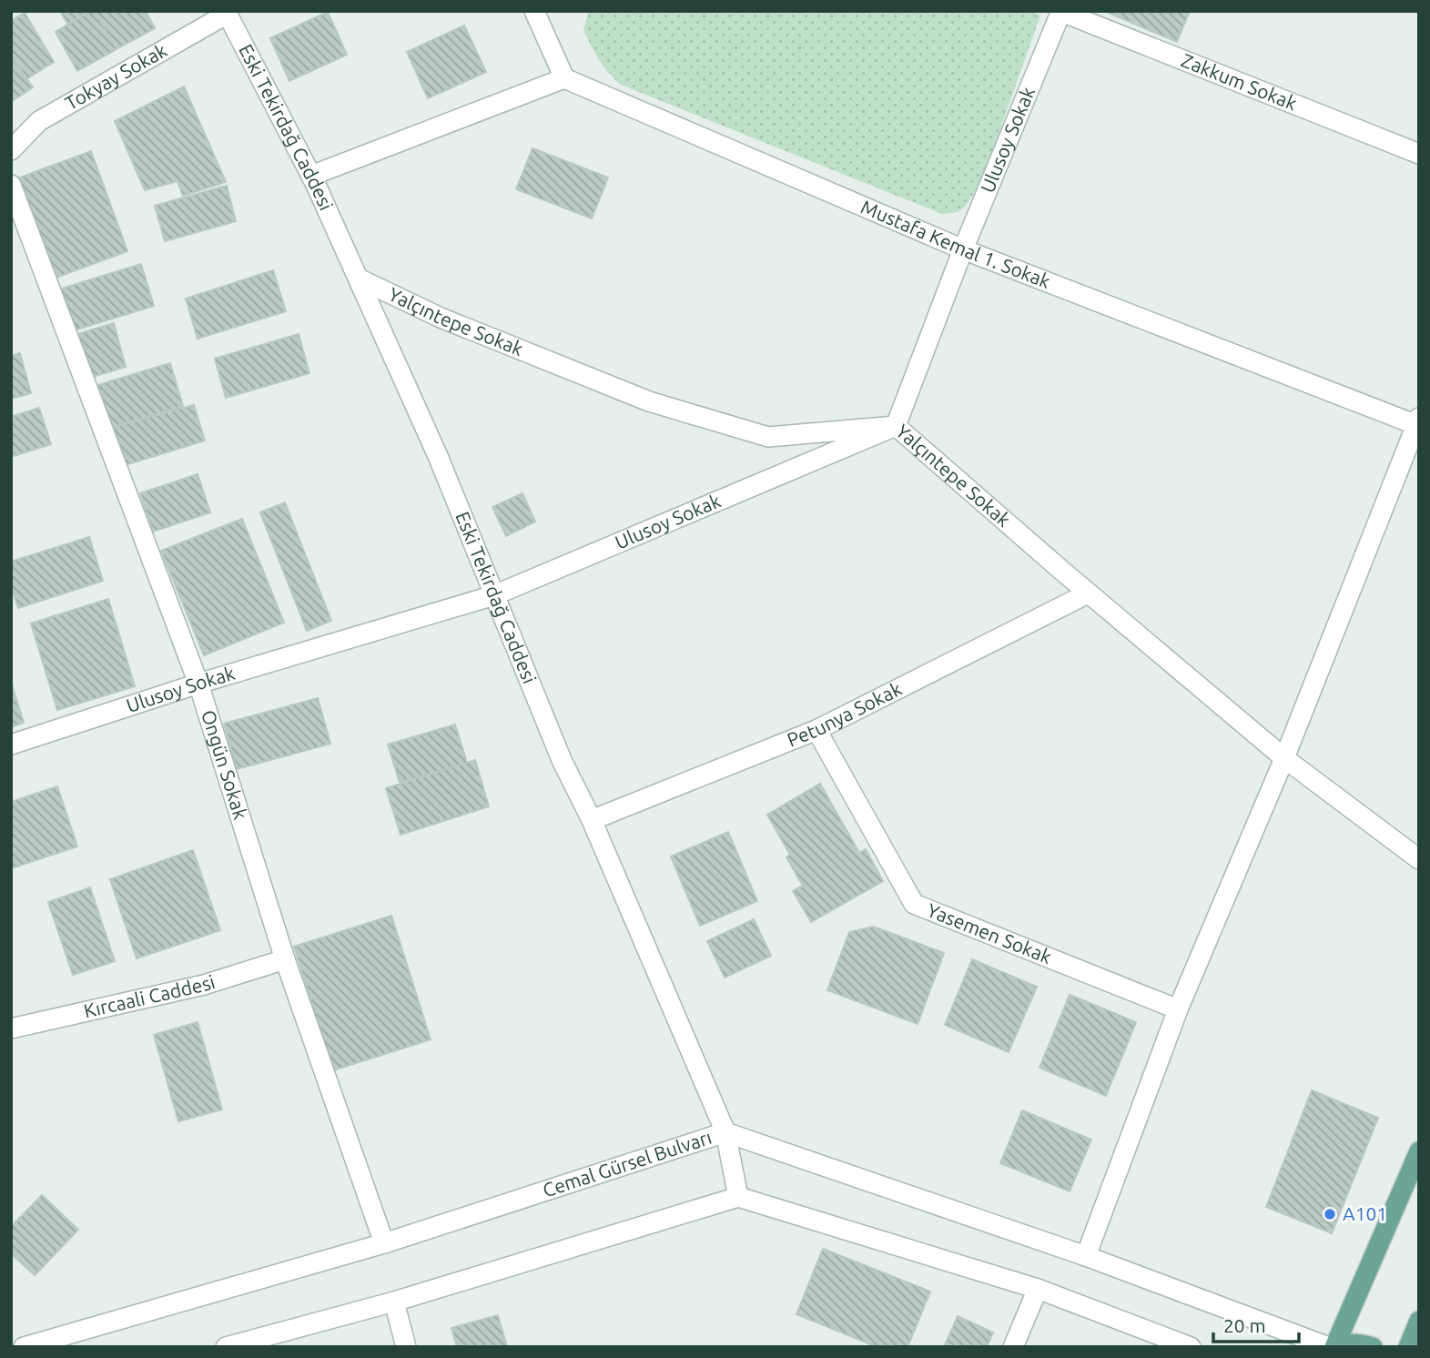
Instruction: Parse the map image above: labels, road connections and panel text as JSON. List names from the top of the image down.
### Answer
{
  "streets": {
    "street": [
      "Tokyay Sokak",
      "Zakkum Sokak",
      "Eski Tekirdağ Caddesi",
      "Ulusoy Sokak",
      "Mustafa Kemal 1. Sokak",
      "Yalçıntepe Sokak",
      "Petunya Sokak",
      "Ongün Sokak",
      "Yasemen Sokak",
      "Kırcaali Caddesi",
      "Cemal Gürsel Bulvarı"
    ]
  },
  "crossings": [
    ["Tokyay Sokak", "Eski Tekirdağ Caddesi"],
    ["Zakkum Sokak", "Ulusoy Sokak"],
    ["Eski Tekirdağ Caddesi", "Ulusoy Sokak"],
    ["Eski Tekirdağ Caddesi", "Yalçıntepe Sokak"],
    ["Eski Tekirdağ Caddesi", "Petunya Sokak"],
    ["Eski Tekirdağ Caddesi", "Cemal Gürsel Bulvarı"],
    ["Ulusoy Sokak", "Mustafa Kemal 1. Sokak"],
    ["Ulusoy Sokak", "Yalçıntepe Sokak"],
    ["Ulusoy Sokak", "Ongün Sokak"],
    ["Yalçıntepe Sokak", "Petunya Sokak"],
    ["Petunya Sokak", "Yasemen Sokak"],
    ["Ongün Sokak", "Kırcaali Caddesi"],
    ["Ongün Sokak", "Cemal Gürsel Bulvarı"]
  ],
  "places": ["A101"],
  "scale_bar": "20 m"
}
